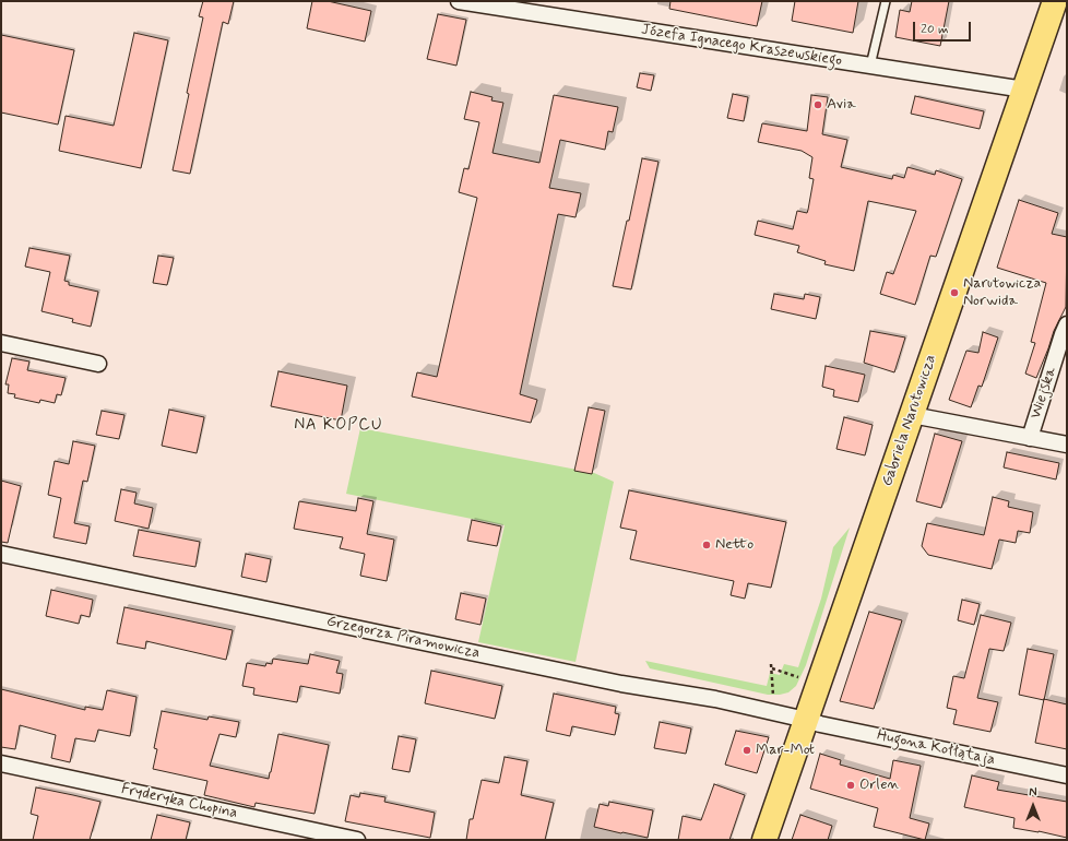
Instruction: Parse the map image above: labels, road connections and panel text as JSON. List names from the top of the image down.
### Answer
{
  "streets": {
    "main road": ["Gabriela Narutowicza"],
    "street": [
      "Józefa Ignacego Kraszewskiego",
      "Wiejska",
      "Grzegorza Piramowicza",
      "Hugona Kołłątaja",
      "Fryderyka Chopina"
    ]
  },
  "crossings": [
    ["Józefa Ignacego Kraszewskiego", "Gabriela Narutowicza"],
    ["Gabriela Narutowicza", "Grzegorza Piramowicza"],
    ["Gabriela Narutowicza", "Hugona Kołłątaja"],
    ["Grzegorza Piramowicza", "Hugona Kołłątaja"]
  ],
  "districts": ["NA KOPCU"],
  "places": [
    "Avia",
    "Narutowicza Norwida",
    "Netto",
    "Mar-Mot",
    "Orlen"
  ],
  "scale_bar": "20 m",
  "north": "top"
}
